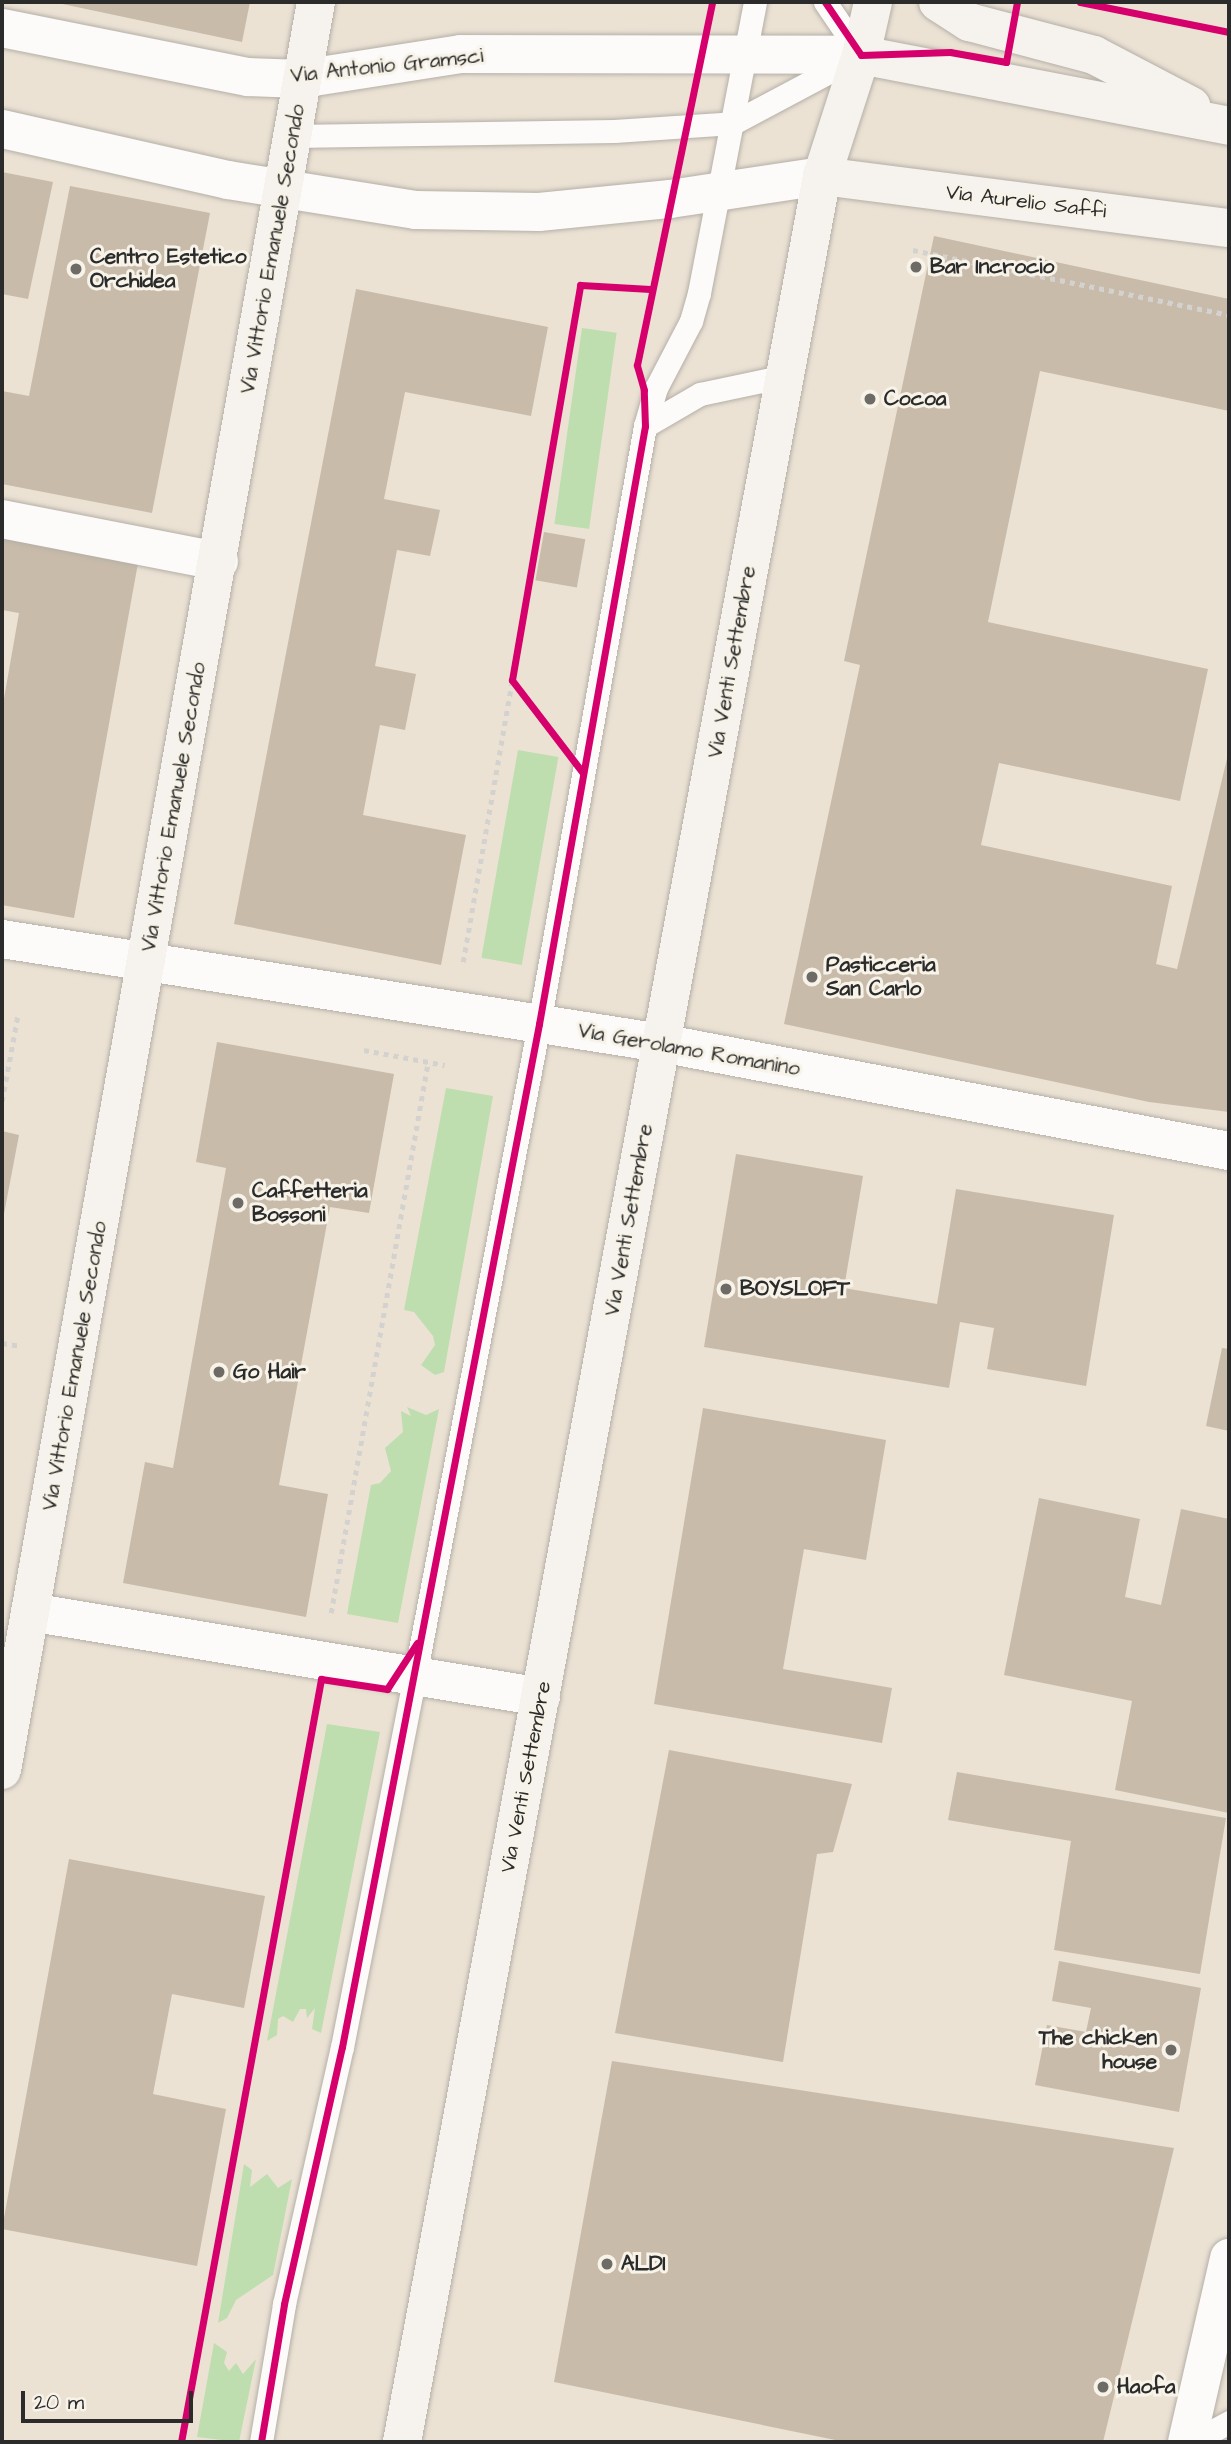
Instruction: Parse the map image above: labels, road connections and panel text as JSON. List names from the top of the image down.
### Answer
{
  "streets": {
    "main road": ["Via Aurelio Saffi", "Via Vittorio Emanuele Secondo", "Via Venti Settembre"],
    "street": ["Via Antonio Gramsci", "Via Gerolamo Romanino"]
  },
  "crossings": [
    ["Via Antonio Gramsci", "Via Vittorio Emanuele Secondo"],
    ["Via Antonio Gramsci", "Via Venti Settembre"],
    ["Via Aurelio Saffi", "Via Venti Settembre"],
    ["Via Vittorio Emanuele Secondo", "Via Gerolamo Romanino"],
    ["Via Venti Settembre", "Via Gerolamo Romanino"]
  ],
  "places": [
    "Bar Incrocio",
    "Centro Estetico Orchidea",
    "Cocoa",
    "Pasticceria San Carlo",
    "Caffetteria Bossoni",
    "BOYSLOFT",
    "Go Hair",
    "The chicken house",
    "ALDI",
    "Haofa"
  ],
  "scale_bar": "20 m"
}
